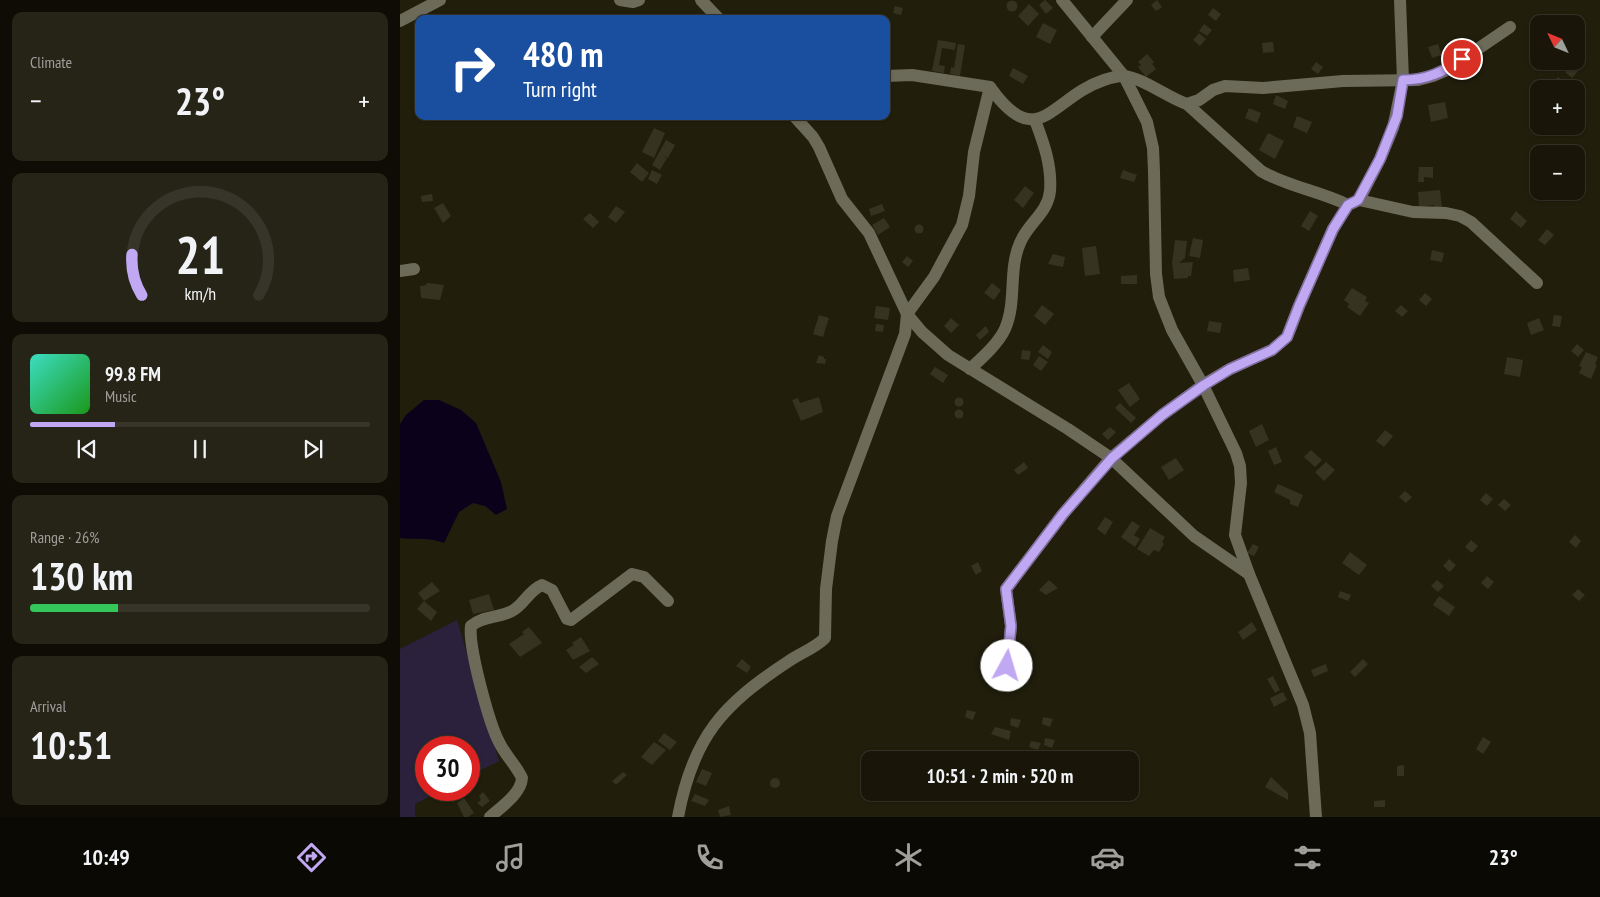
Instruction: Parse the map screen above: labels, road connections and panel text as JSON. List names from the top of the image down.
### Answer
{
  "north": "top left",
  "page": {
    "tile": [
      "Climate",
      ["Range · 26%", "130 km"],
      ["Arrival", "10:51"]
    ],
    "map_buttons": ["+", "−"],
    "turn": ["480 m", "Turn right"],
    "heat": ["−", "23°", "+"],
    "song": ["99.8 FM", "Music"],
    "limit": "30",
    "trip": "10:51 · 2 min · 520 m",
    "tabs": ["10:49", "23°"],
    "gauge": ["21", "km/h"]
  }
}
